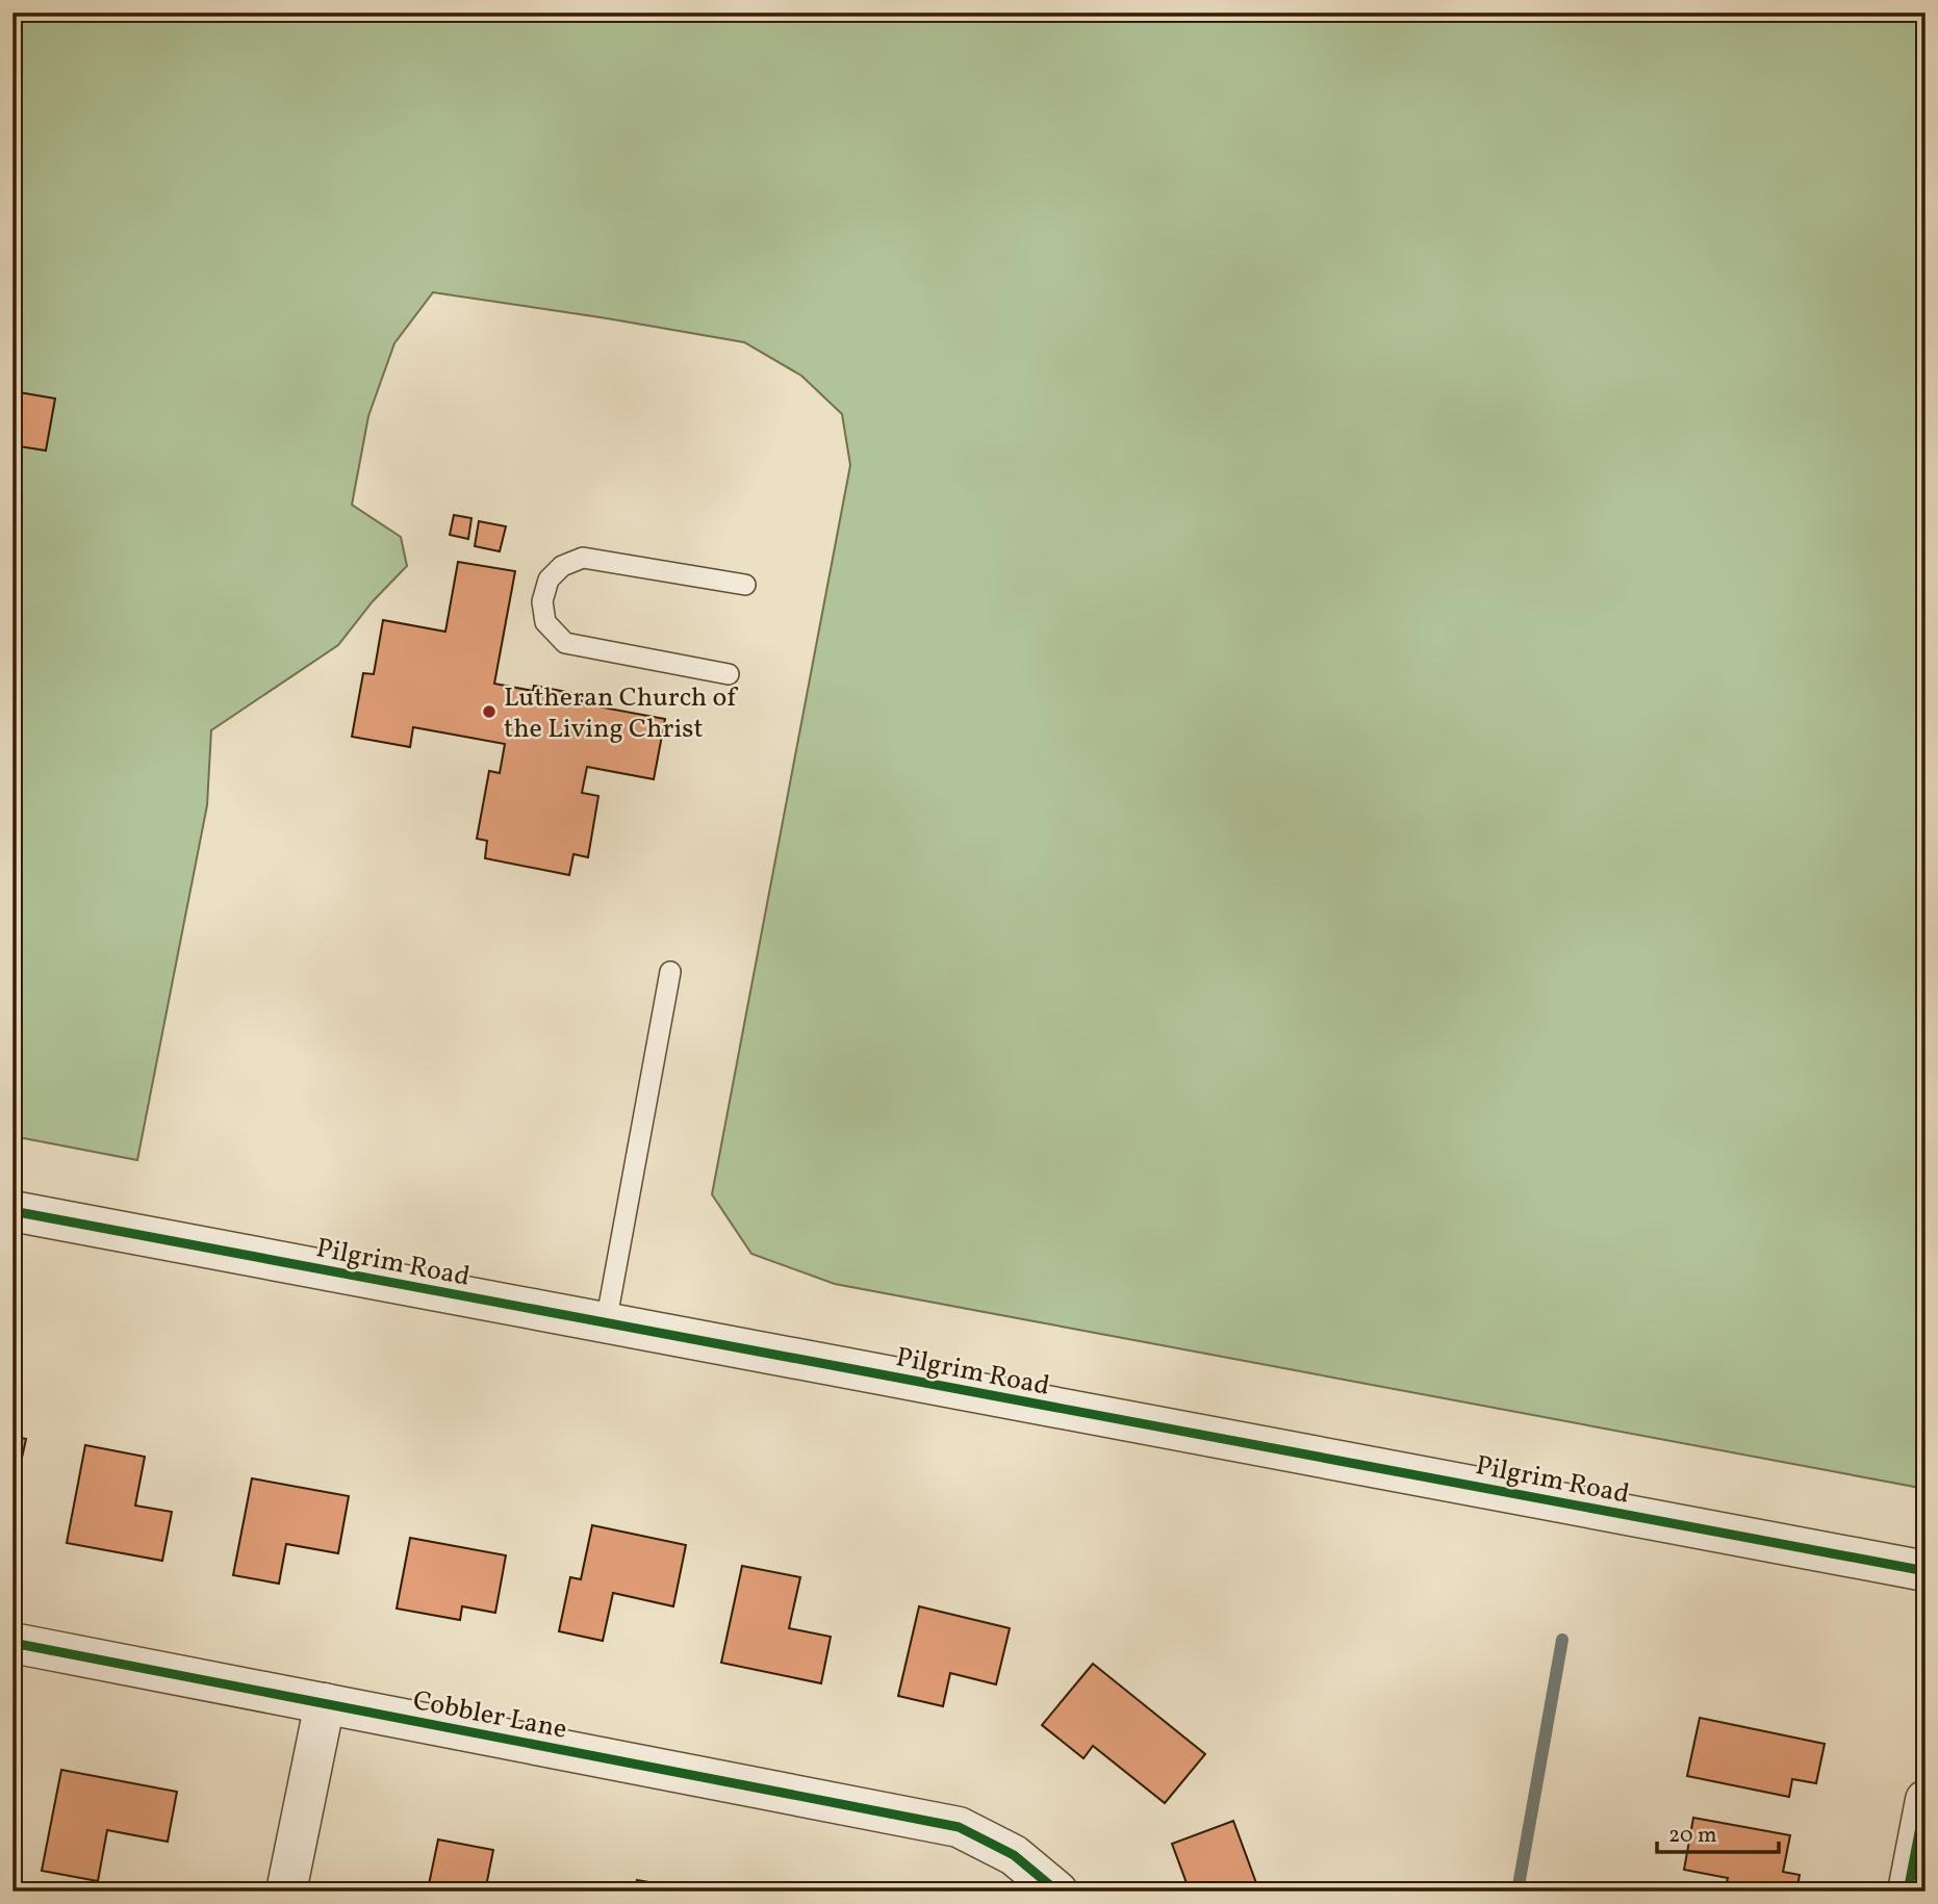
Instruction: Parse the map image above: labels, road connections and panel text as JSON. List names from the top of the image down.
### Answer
{
  "streets": {
    "street": ["Pilgrim Road", "Cobbler Lane"]
  },
  "places": ["Lutheran Church of the Living Christ"],
  "scale_bar": "20 m"
}
